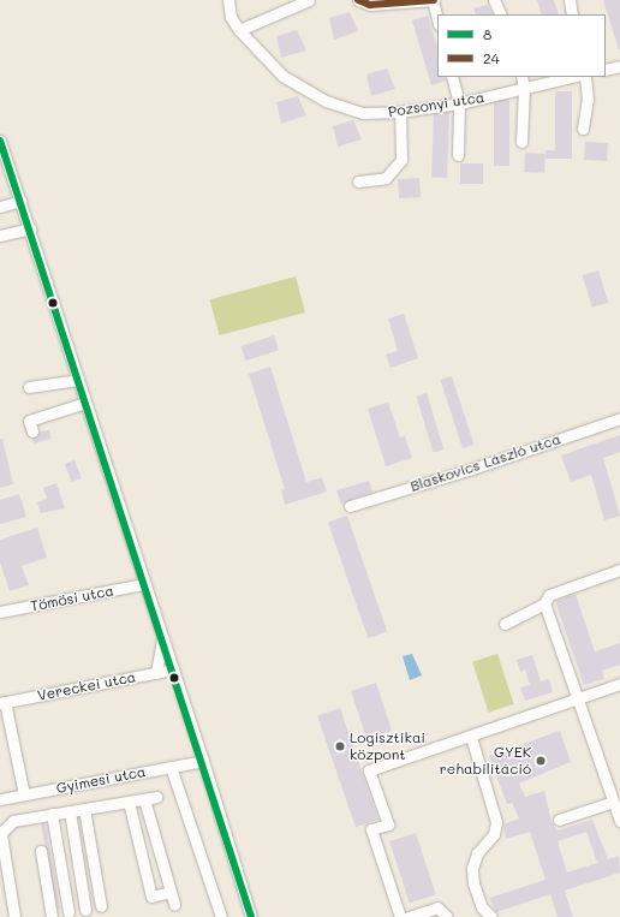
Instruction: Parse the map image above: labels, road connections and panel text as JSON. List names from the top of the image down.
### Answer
{
  "streets": {
    "street": [
      "Pozsonyi utca",
      "Blaskovics László utca",
      "Tömösi utca",
      "Vereckei utca",
      "Gyimesi utca"
    ]
  },
  "places": ["Logisztikai központ", "GYEK rehabilitáció"],
  "lines": ["transit line 24", "transit line 8"],
  "legend": ["8", "24"]
}
